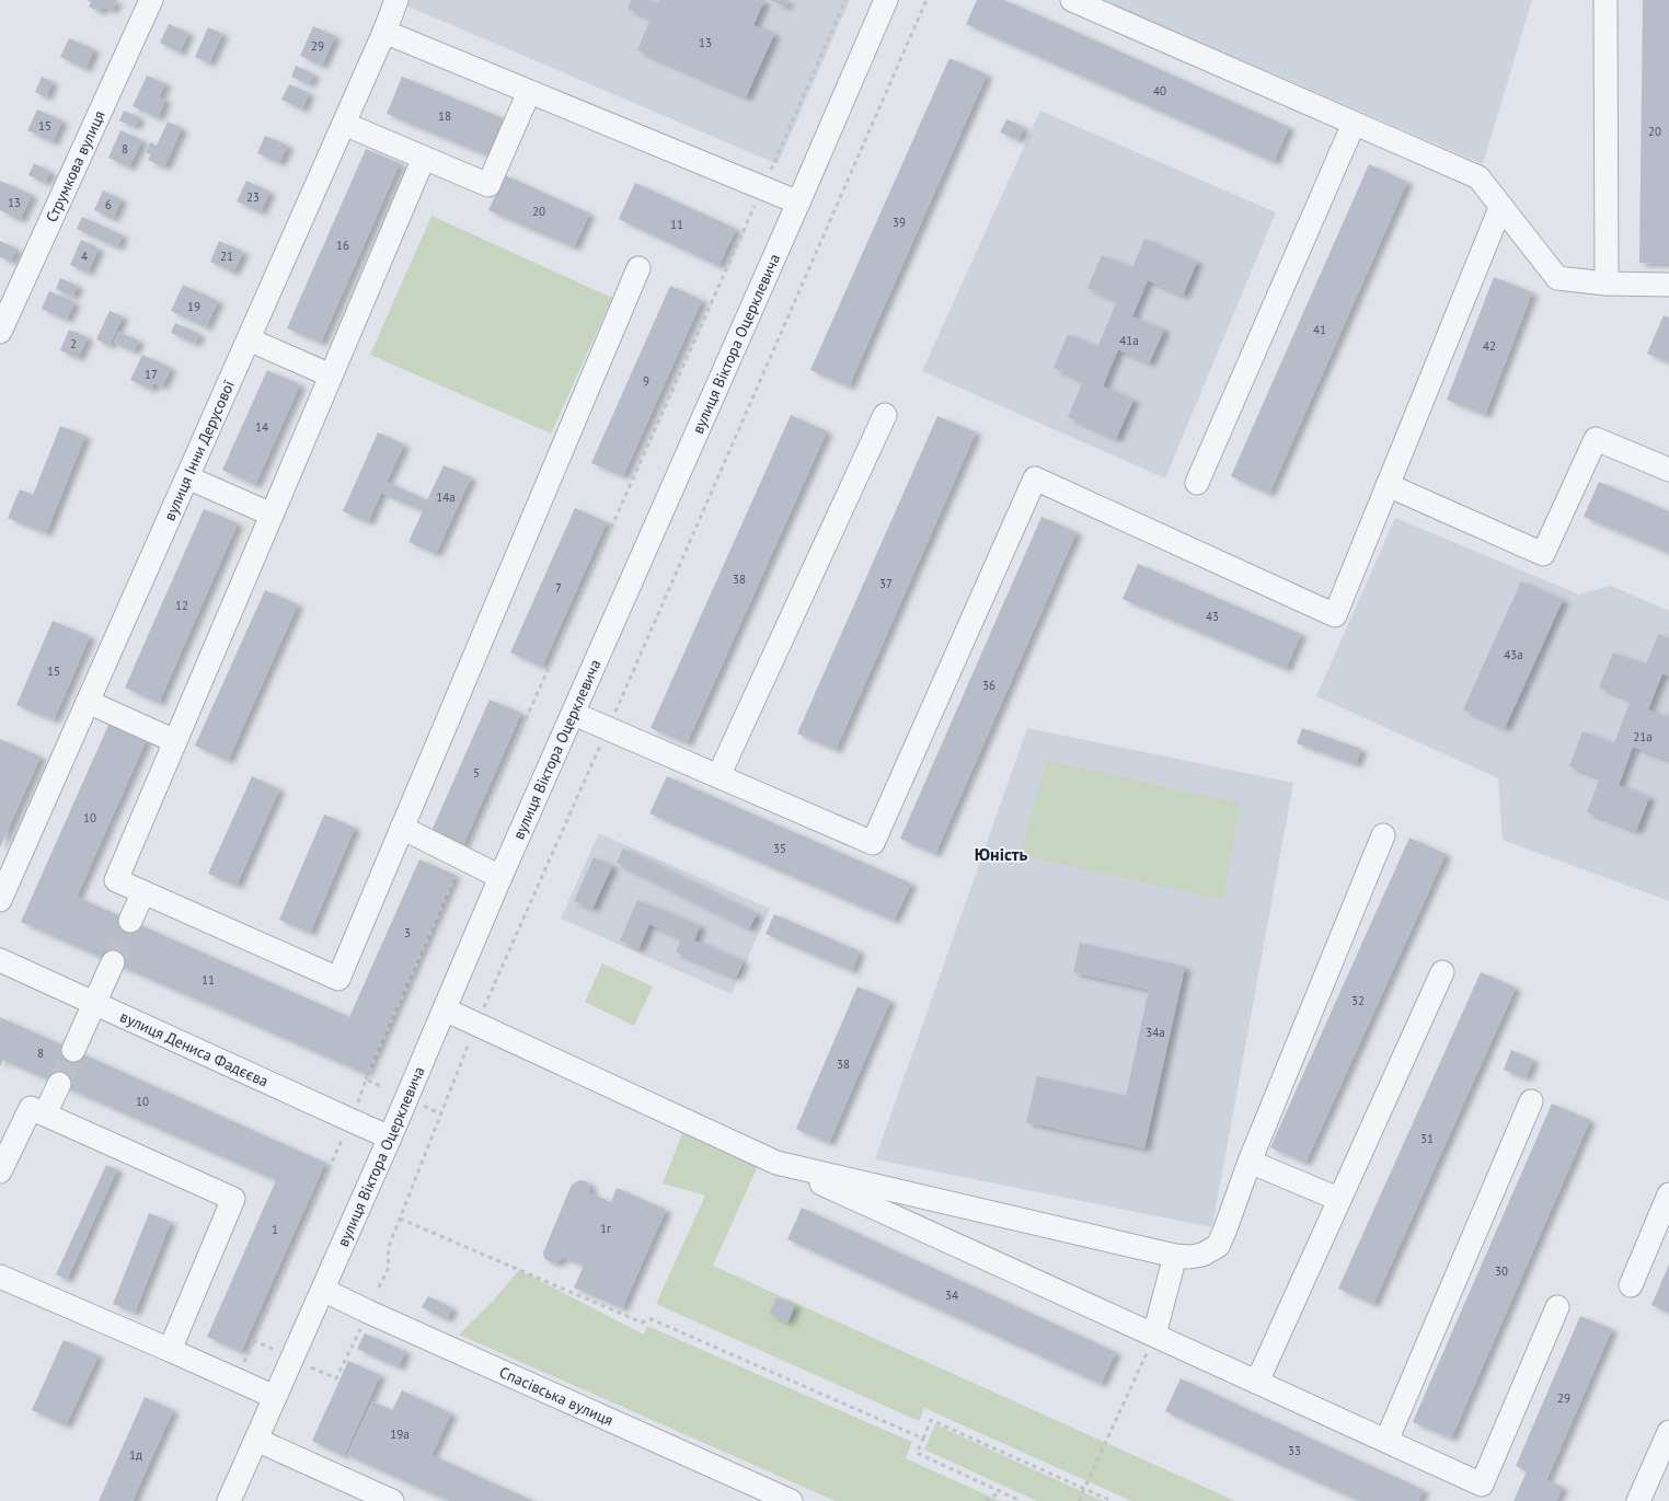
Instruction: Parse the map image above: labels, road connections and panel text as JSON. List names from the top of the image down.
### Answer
{
  "streets": {
    "street": [
      "Струмкова вулиця",
      "вулиця Віктора Оцерклевича",
      "вулиця Інни Дерусової",
      "вулиця Дениса Фадєєва",
      "Спасівська вулиця"
    ]
  },
  "crossings": [
    ["вулиця Віктора Оцерклевича", "вулиця Дениса Фадєєва"],
    ["вулиця Віктора Оцерклевича", "Спасівська вулиця"]
  ],
  "districts": ["Юність"],
  "house_numbers": [
    "13",
    "29",
    "40",
    "18",
    "15",
    "20",
    "8",
    "23",
    "13",
    "6",
    "20",
    "39",
    "11",
    "16",
    "4",
    "21",
    "19",
    "41",
    "41а",
    "2",
    "42",
    "17",
    "9",
    "14",
    "14а",
    "38",
    "37",
    "7",
    "12",
    "43",
    "43а",
    "15",
    "36",
    "21а",
    "5",
    "10",
    "35",
    "3",
    "11",
    "32",
    "34а",
    "8",
    "38",
    "10",
    "31",
    "1г",
    "1",
    "30",
    "34",
    "29",
    "19а",
    "33",
    "1д"
  ]
}
